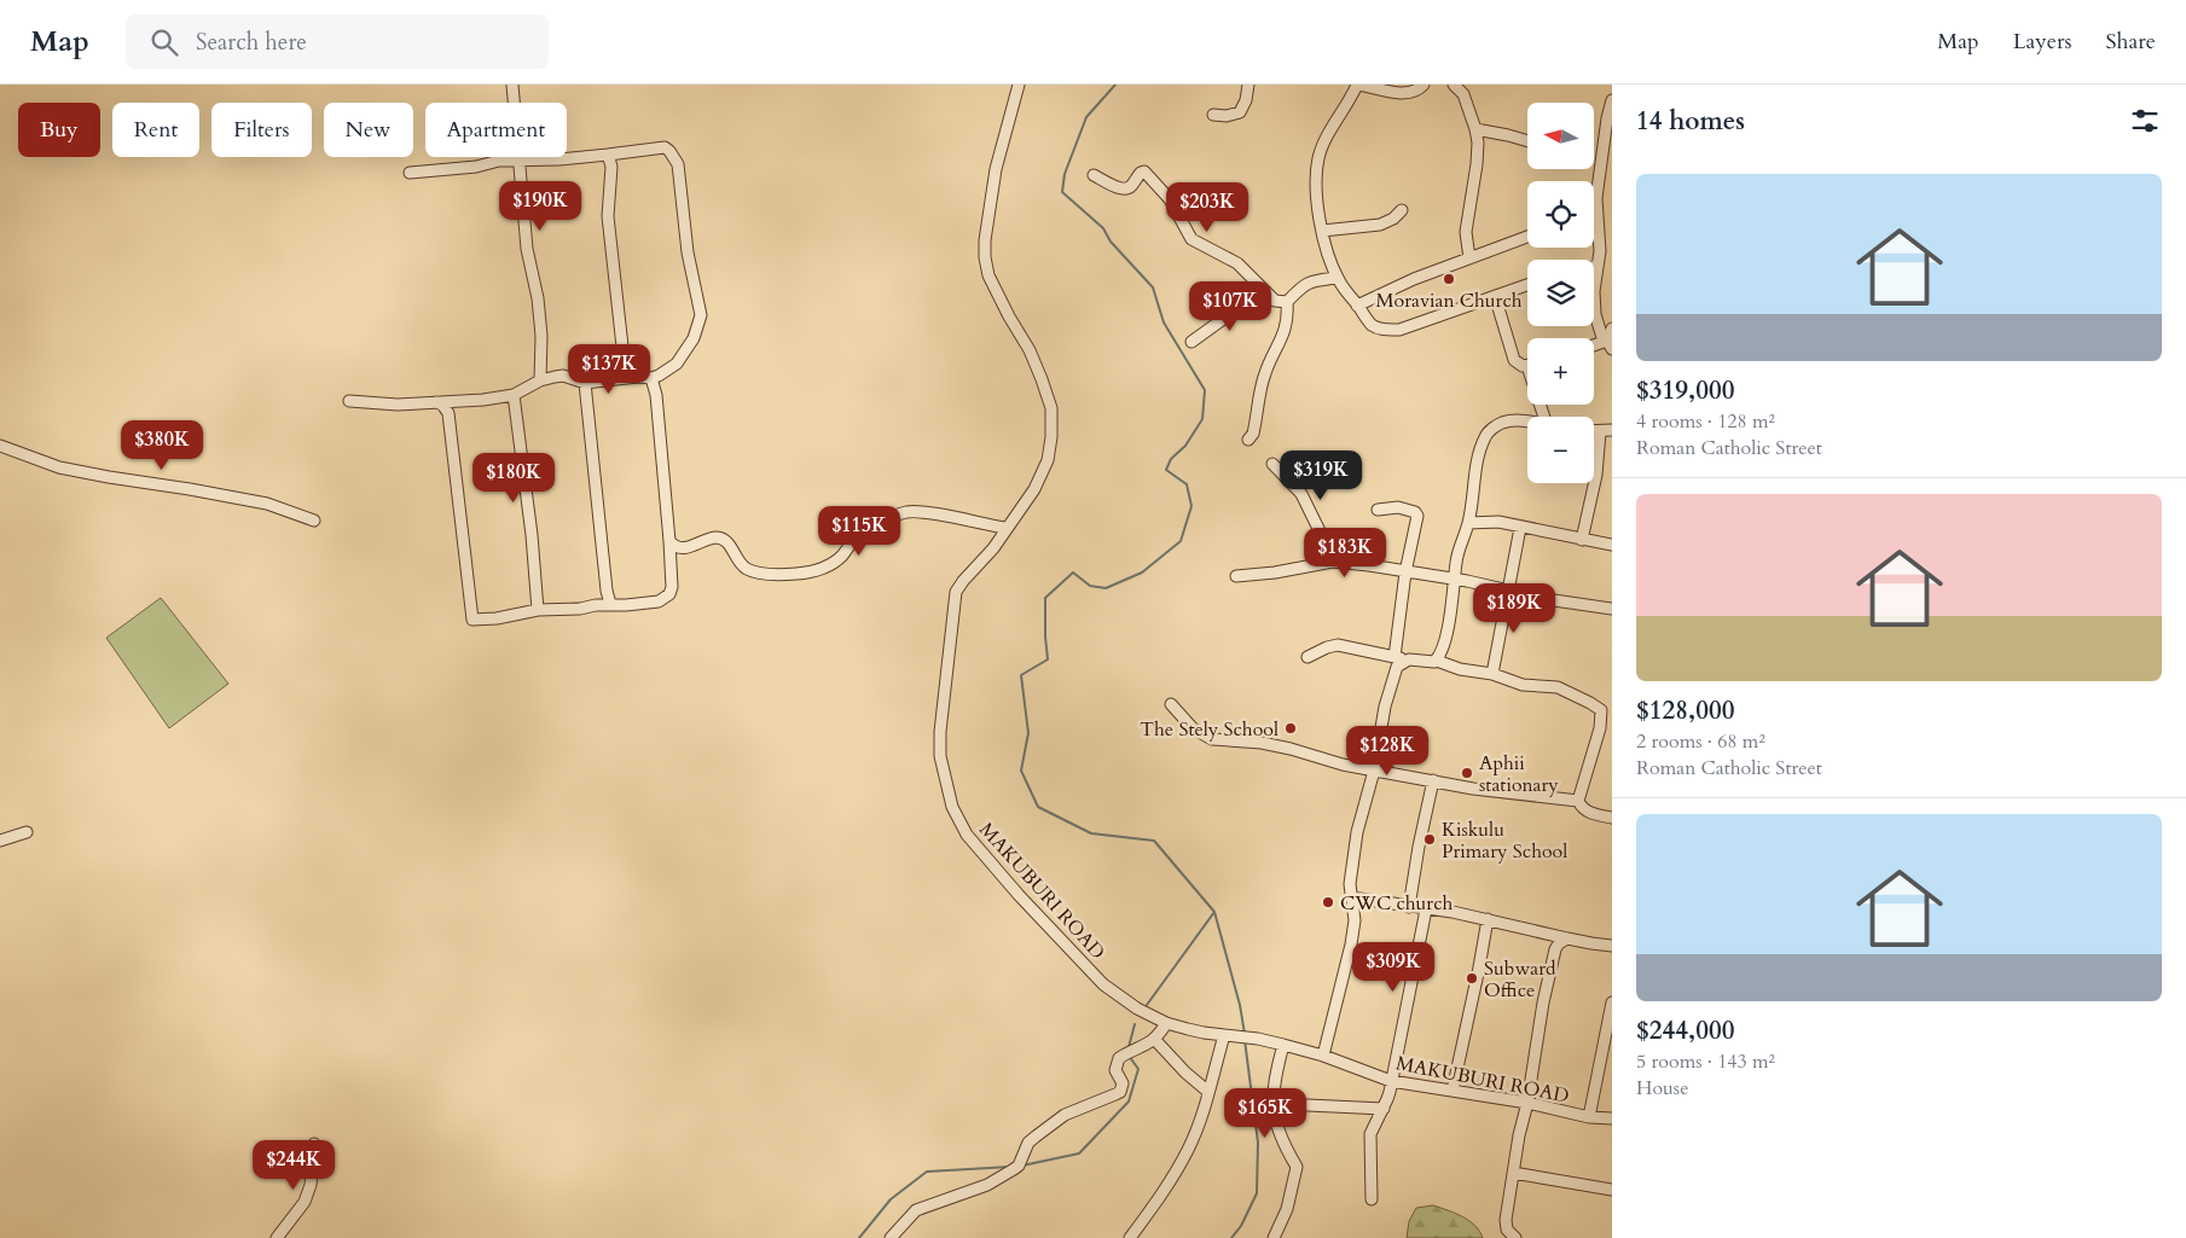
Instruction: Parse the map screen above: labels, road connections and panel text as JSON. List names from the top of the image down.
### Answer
{
  "streets": {
    "street": ["MAKUBURI ROAD"]
  },
  "places": [
    "Moravian Church",
    "The Stely School",
    "Aphii stationary",
    "Kiskulu Primary School",
    "CWC church",
    "Subward Office"
  ],
  "north": "left",
  "page": {
    "header": "Map",
    "search": "Search here",
    "nav": ["Map", "Layers", "Share"],
    "heading": "14 homes",
    "map_buttons": ["+", "−"],
    "chip": [
      "Buy",
      "Rent",
      "Filters",
      "New",
      "Apartment"
    ],
    "list": [
      {
        "name": "$319,000",
        "note": "4 rooms · 128 m² · Roman Catholic Street"
      },
      {
        "name": "$128,000",
        "note": "2 rooms · 68 m² · Roman Catholic Street"
      },
      {
        "name": "$244,000",
        "note": "5 rooms · 143 m² · House"
      }
    ],
    "price": [
      "$190K",
      "$203K",
      "$107K",
      "$137K",
      "$380K",
      "$319K",
      "$180K",
      "$115K",
      "$183K",
      "$189K",
      "$128K",
      "$309K",
      "$165K",
      "$244K"
    ]
  }
}
